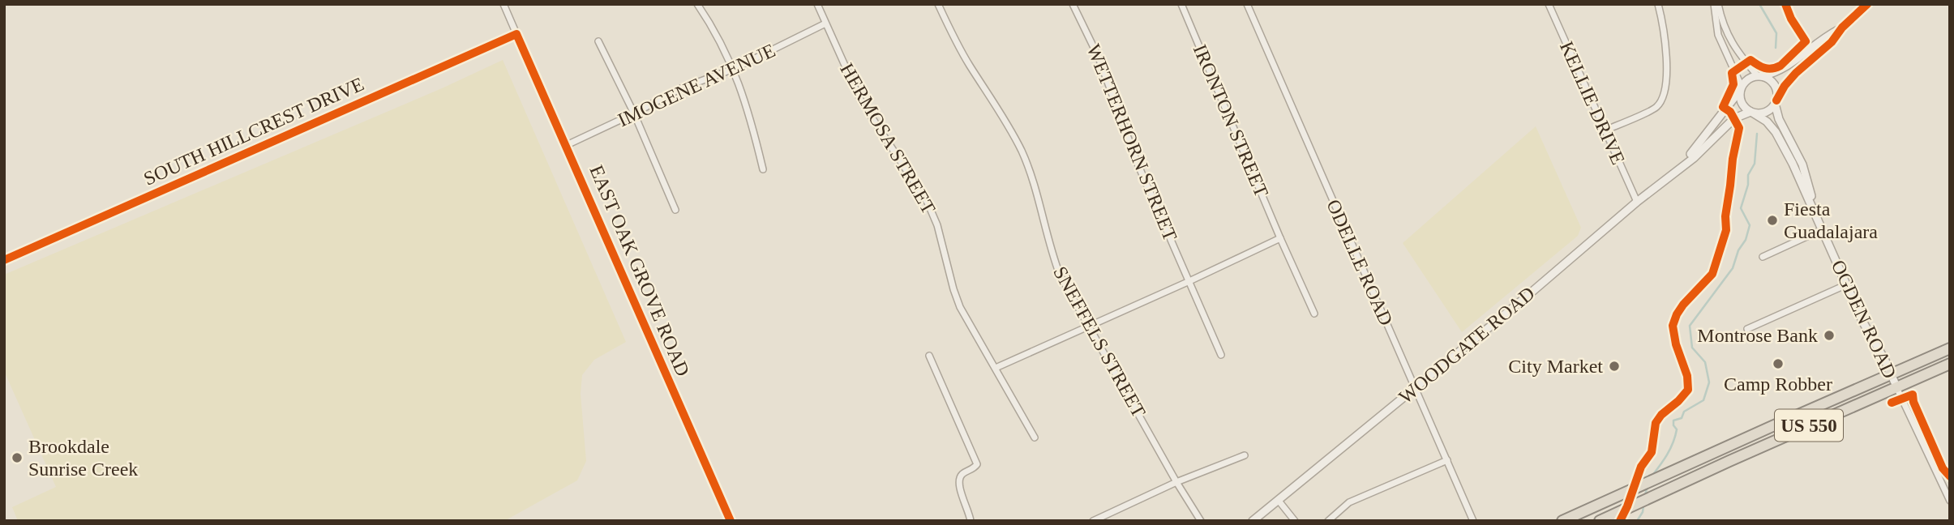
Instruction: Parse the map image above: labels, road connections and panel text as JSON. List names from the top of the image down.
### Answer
{
  "streets": {
    "highway": ["US 550"],
    "street": [
      "IMOGENE AVENUE",
      "KELLIE DRIVE",
      "IRONTON STREET",
      "SOUTH HILLCREST DRIVE",
      "HERMOSA STREET",
      "WETTERHORN STREET",
      "ODELLE ROAD",
      "EAST OAK GROVE ROAD",
      "OGDEN ROAD",
      "SNEFFELS STREET",
      "WOODGATE ROAD"
    ]
  },
  "crossings": [
    ["IMOGENE AVENUE", "HERMOSA STREET"],
    ["IMOGENE AVENUE", "EAST OAK GROVE ROAD"],
    ["KELLIE DRIVE", "WOODGATE ROAD"],
    ["SOUTH HILLCREST DRIVE", "EAST OAK GROVE ROAD"],
    ["ODELLE ROAD", "WOODGATE ROAD"],
    ["OGDEN ROAD", "WOODGATE ROAD"],
    ["OGDEN ROAD", "US 550"]
  ],
  "places": [
    "Fiesta Guadalajara",
    "Montrose Bank",
    "Camp Robber",
    "City Market",
    "Brookdale Sunrise Creek"
  ]
}
